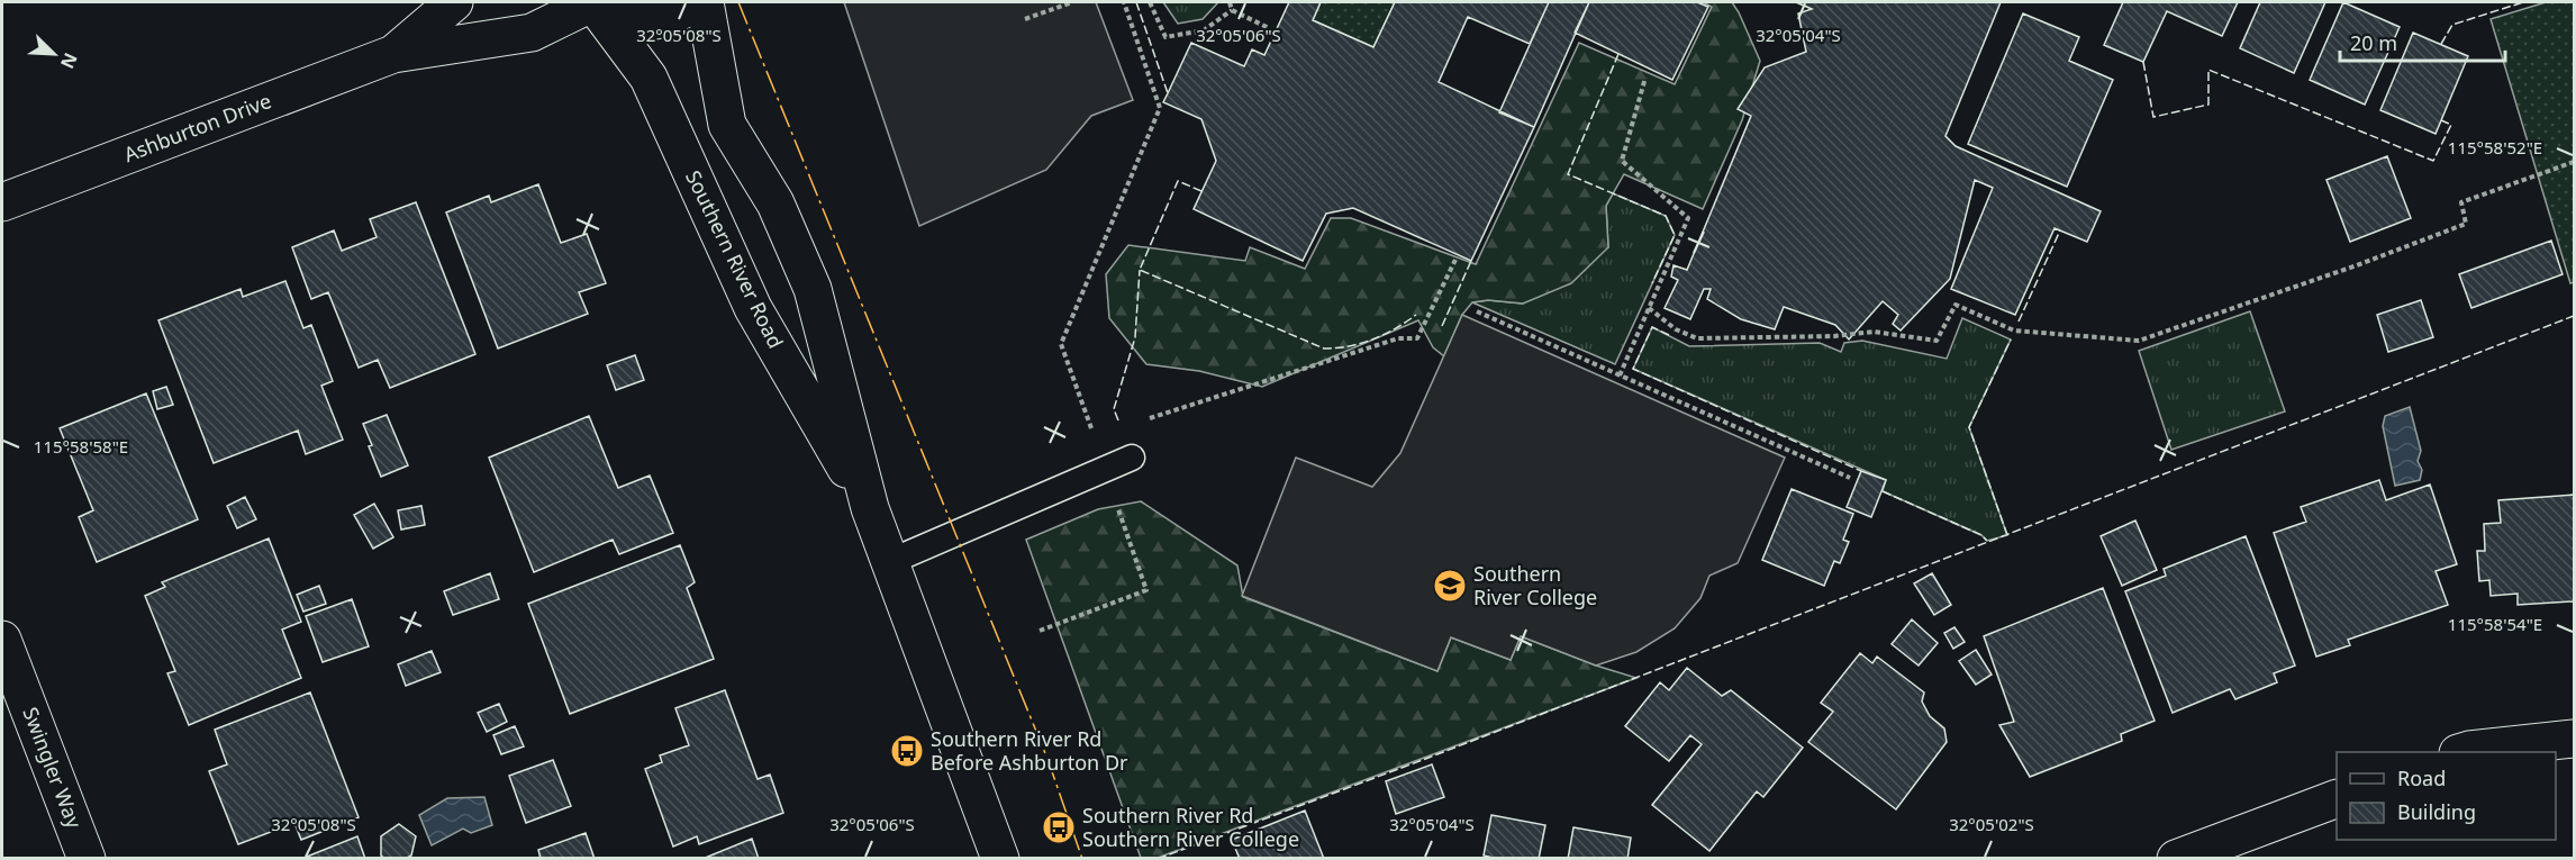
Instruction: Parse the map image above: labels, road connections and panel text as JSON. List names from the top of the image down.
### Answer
{
  "streets": {
    "main road": ["Ashburton Drive", "Southern River Road", "Swingler Way"]
  },
  "crossings": [
    ["Ashburton Drive", "Southern River Road"]
  ],
  "places": {
    "school or university": ["Southern River College"],
    "bus stop": ["Southern River Rd Before Ashburton Dr", "Southern River Rd Southern River College"]
  },
  "legend": ["Road", "Building"],
  "scale_bar": "20 m",
  "north": "bottom right",
  "coordinates": [
    "32°05'08\"S",
    "32°05'06\"S",
    "32°05'04\"S",
    "115°58'52\"E",
    "115°58'58\"E",
    "115°58'54\"E",
    "32°05'02\"S"
  ]
}
